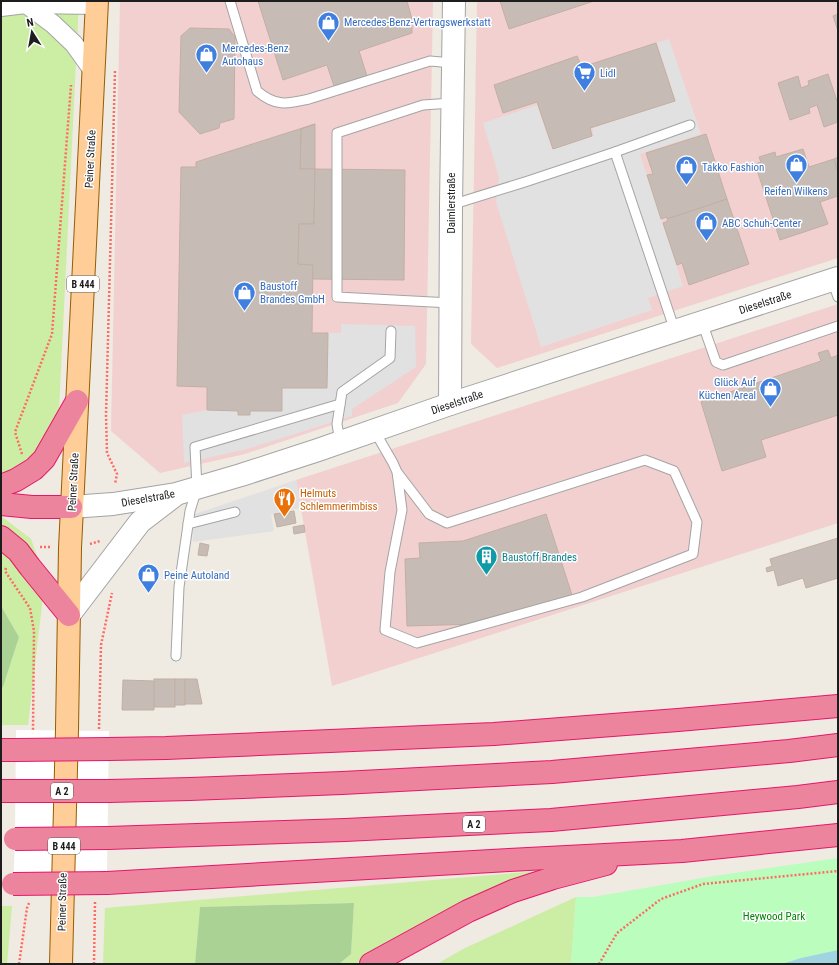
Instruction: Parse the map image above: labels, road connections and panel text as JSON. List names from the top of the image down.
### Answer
{
  "streets": {
    "highway": ["A 2"],
    "main road": ["Peiner Straße", "B 444"],
    "street": ["Daimlerstraße", "Dieselstraße"]
  },
  "crossings": [
    ["Peiner Straße", "Dieselstraße"],
    ["Daimlerstraße", "Dieselstraße"]
  ],
  "parks": ["Heywood Park"],
  "places": {
    "shop": [
      "Mercedes-Benz-Vertragswerkstatt",
      "Mercedes-Benz Autohaus",
      "Reifen Wilkens",
      "Takko Fashion",
      "ABC Schuh-Center",
      "Baustoff Brandes GmbH",
      "Glück Auf Küchen Areal",
      "Peine Autoland"
    ],
    "supermarket": ["Lidl"],
    "restaurant": ["Helmuts Schlemmerimbiss"],
    "building": ["Baustoff Brandes"]
  },
  "north": "top"
}
